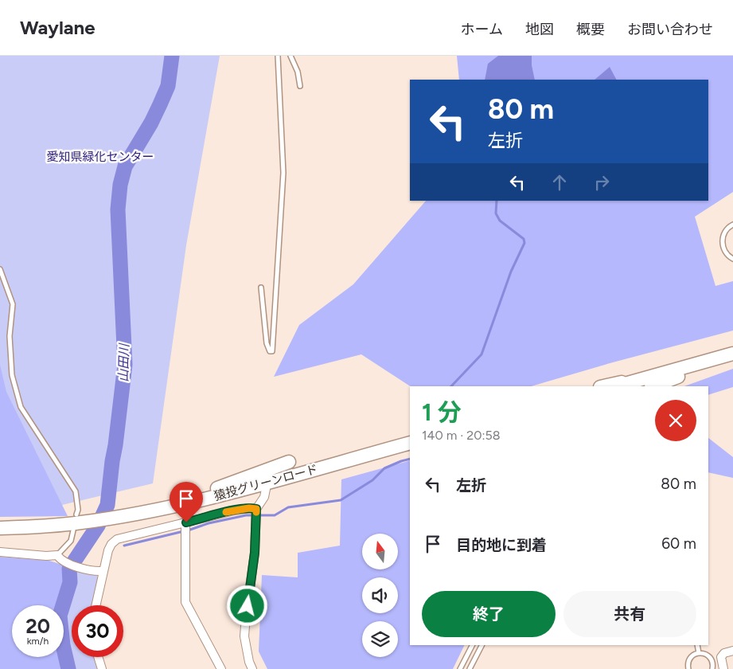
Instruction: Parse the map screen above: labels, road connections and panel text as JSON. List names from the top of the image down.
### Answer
{
  "streets": {
    "main road": ["猿投グリーンロード"]
  },
  "water": ["山田川"],
  "parks": ["愛知県緑化センター"],
  "north": "top",
  "page": {
    "header": "Waylane",
    "nav": [
      "ホーム",
      "地図",
      "概要",
      "お問い合わせ"
    ],
    "turn": ["80 m", "左折"],
    "heading": ["1 分", "140 m · 20:58"],
    "list": [
      {
        "name": "左折",
        "value": "80 m"
      },
      {
        "name": "目的地に到着",
        "value": "60 m"
      }
    ],
    "buttons": ["終了", "共有"],
    "speed": "20 km/h",
    "limit": "30"
  }
}
